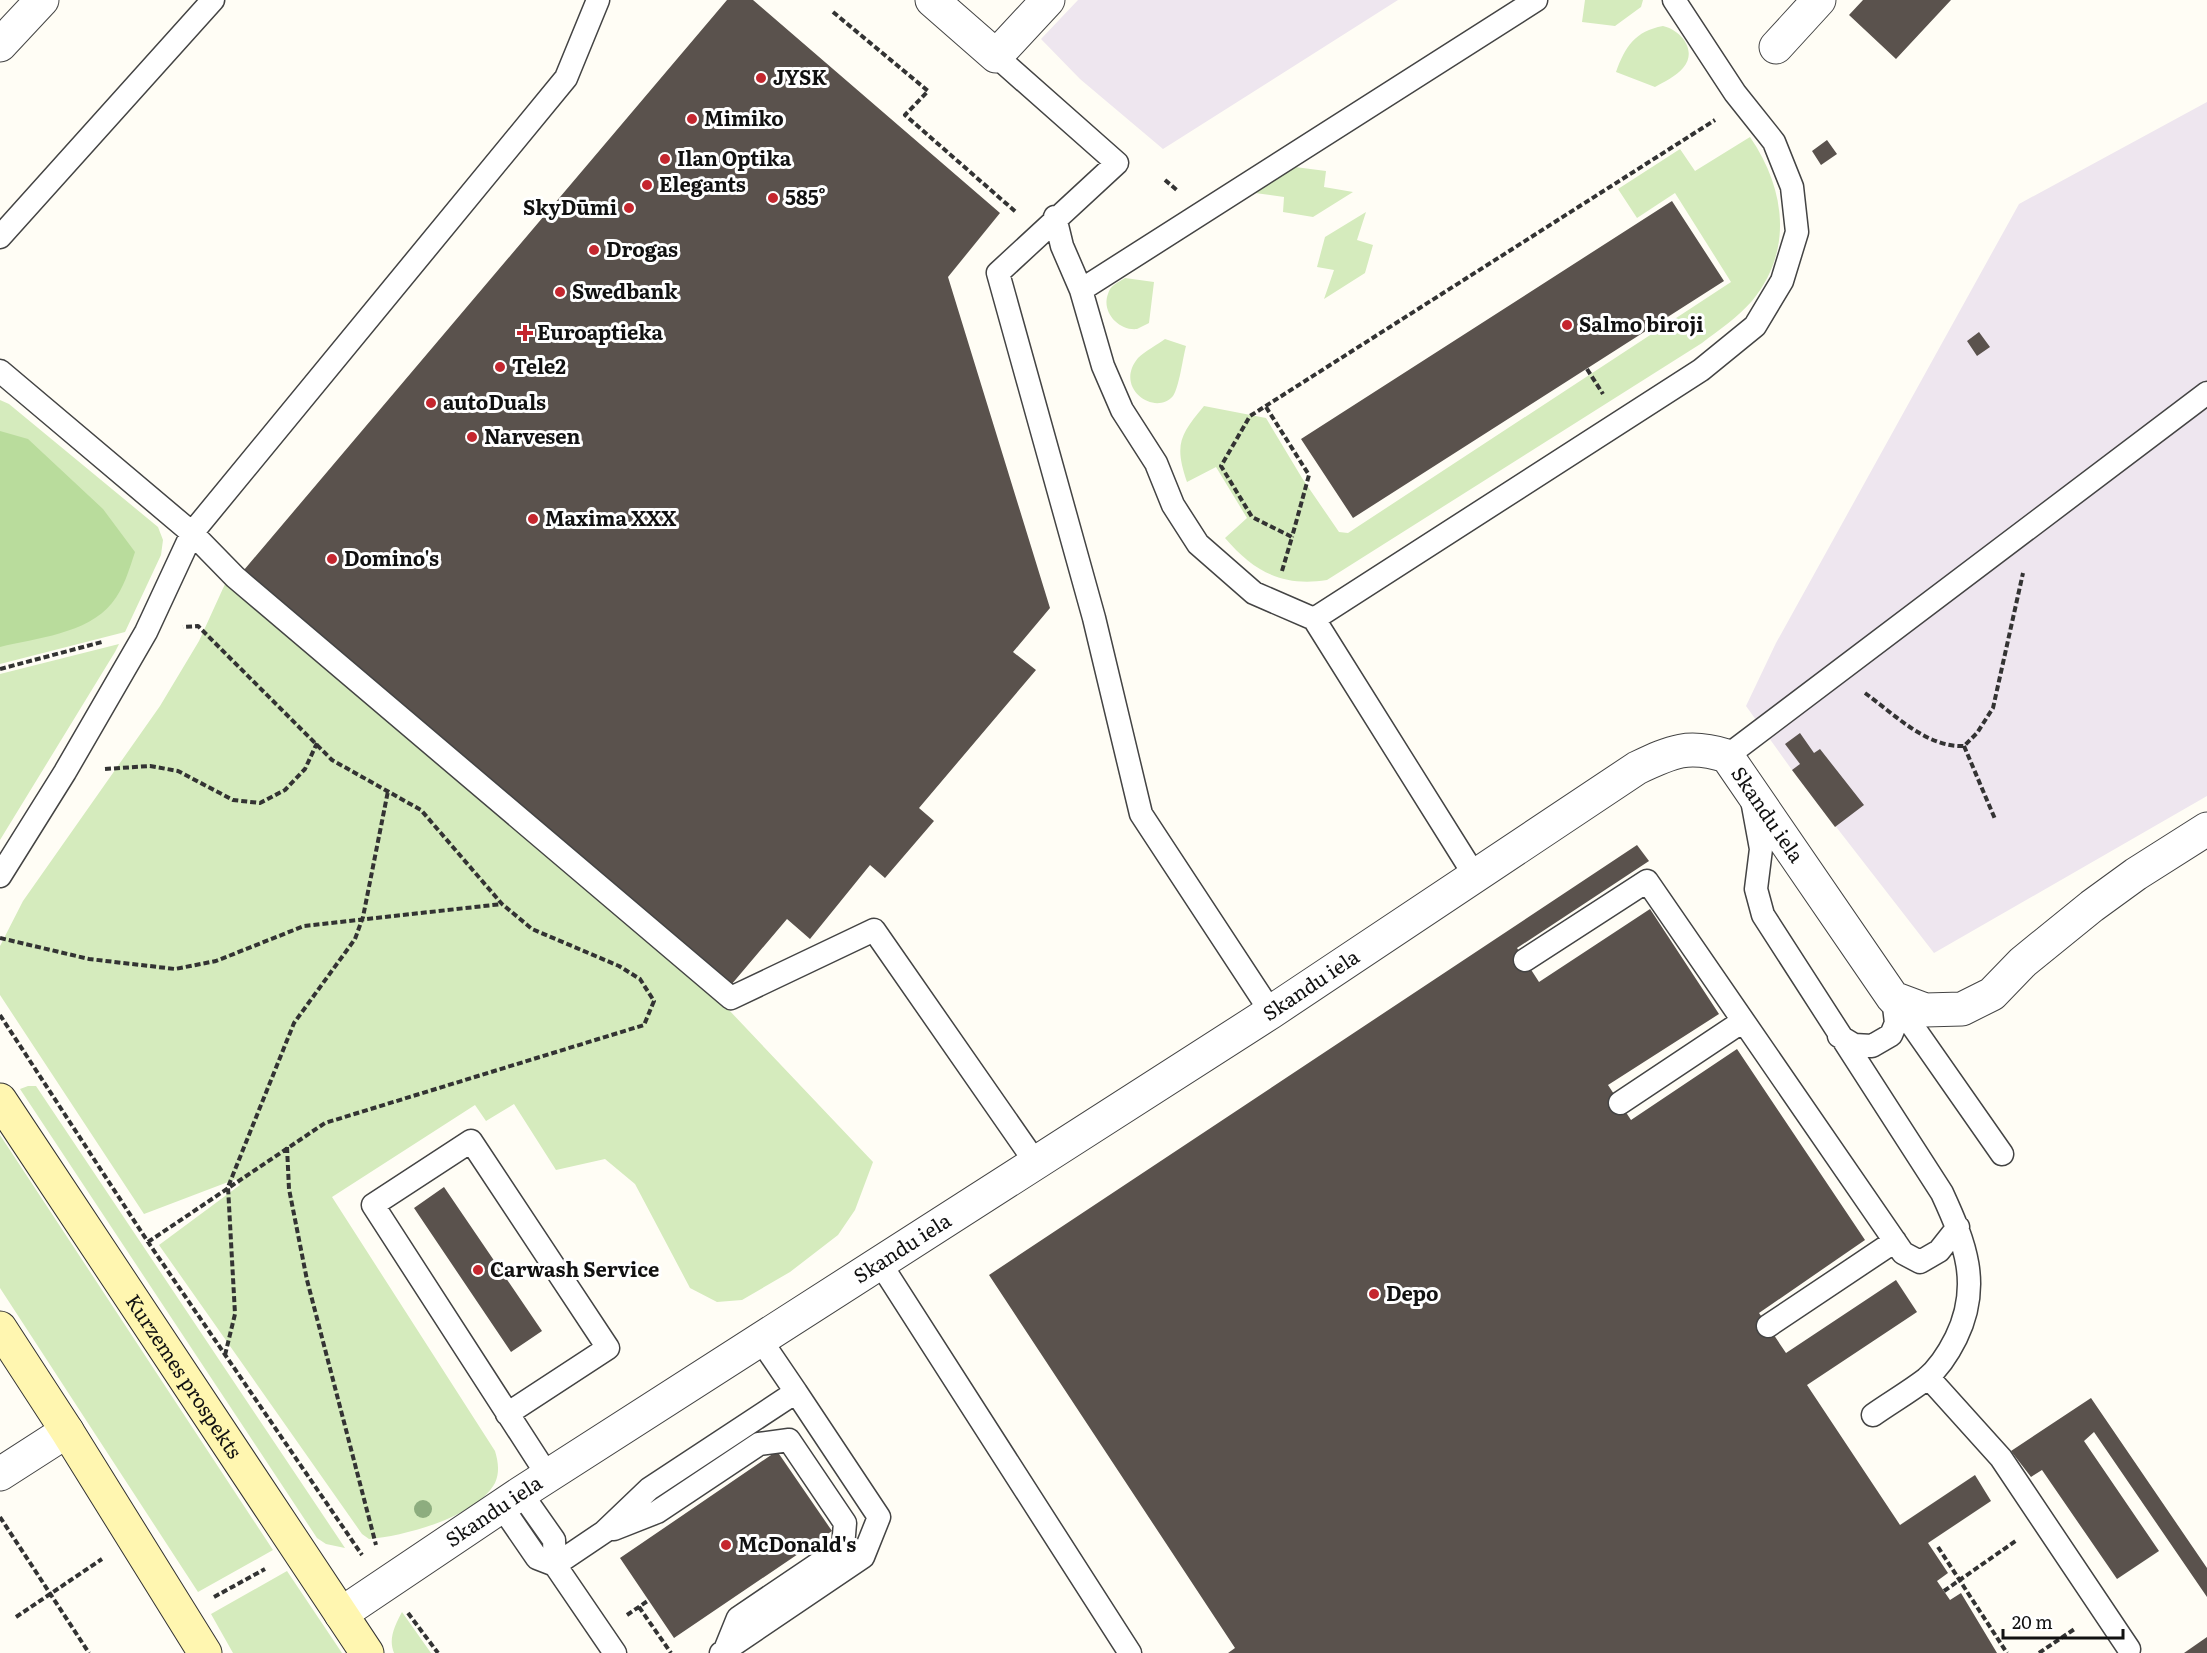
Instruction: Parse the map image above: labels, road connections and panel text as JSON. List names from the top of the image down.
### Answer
{
  "streets": {
    "main road": ["Kurzemes prospekts"],
    "street": ["Skandu iela"]
  },
  "crossings": [
    ["Skandu iela", "Kurzemes prospekts"]
  ],
  "places": {
    "other": [
      "JYSK",
      "Mimiko",
      "Ilan Optika",
      "Elegants",
      "585°",
      "SkyDūmi",
      "Drogas",
      "Swedbank",
      "Salmo biroji",
      "Tele2",
      "autoDuals",
      "Narvesen",
      "Maxima XXX",
      "Domino's",
      "Carwash Service",
      "Depo",
      "McDonald's"
    ],
    "health": ["Euroaptieka"]
  },
  "scale_bar": "20 m"
}
